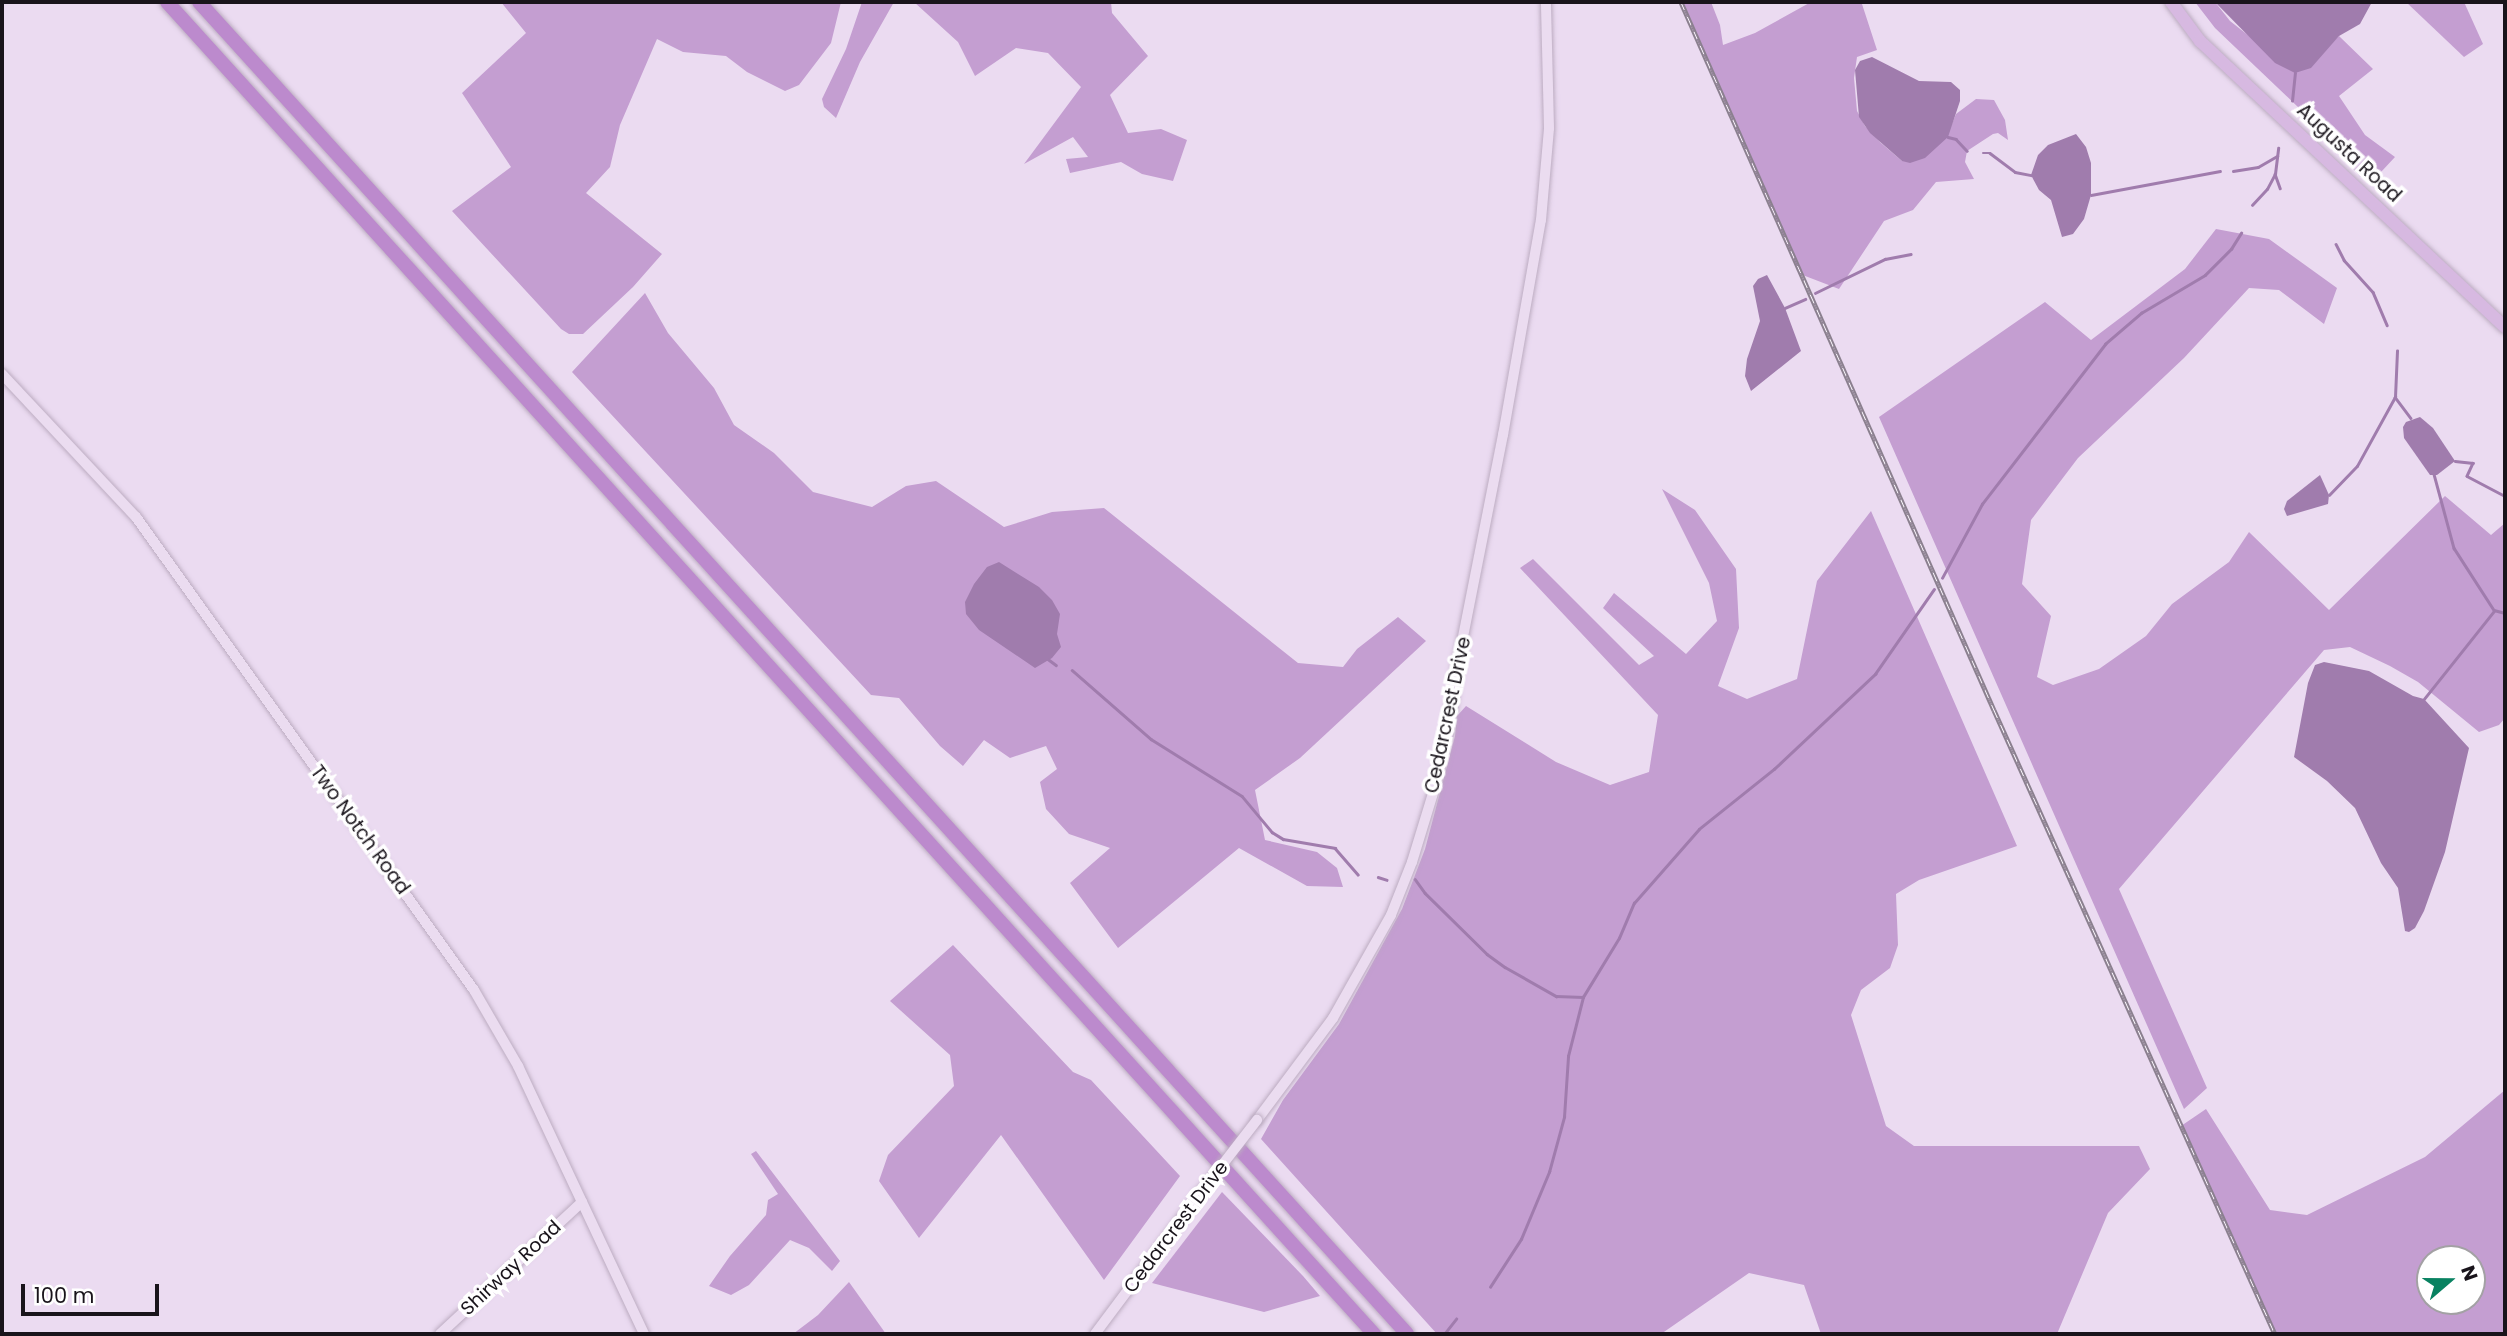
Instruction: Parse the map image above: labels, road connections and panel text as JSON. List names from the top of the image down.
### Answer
{
  "streets": {
    "main road": ["Augusta Road"],
    "street": ["Cedarcrest Drive", "Two Notch Road", "Shirway Road"]
  },
  "crossings": [
    ["Two Notch Road", "Shirway Road"]
  ],
  "scale_bar": "100 m",
  "north": "right"
}
